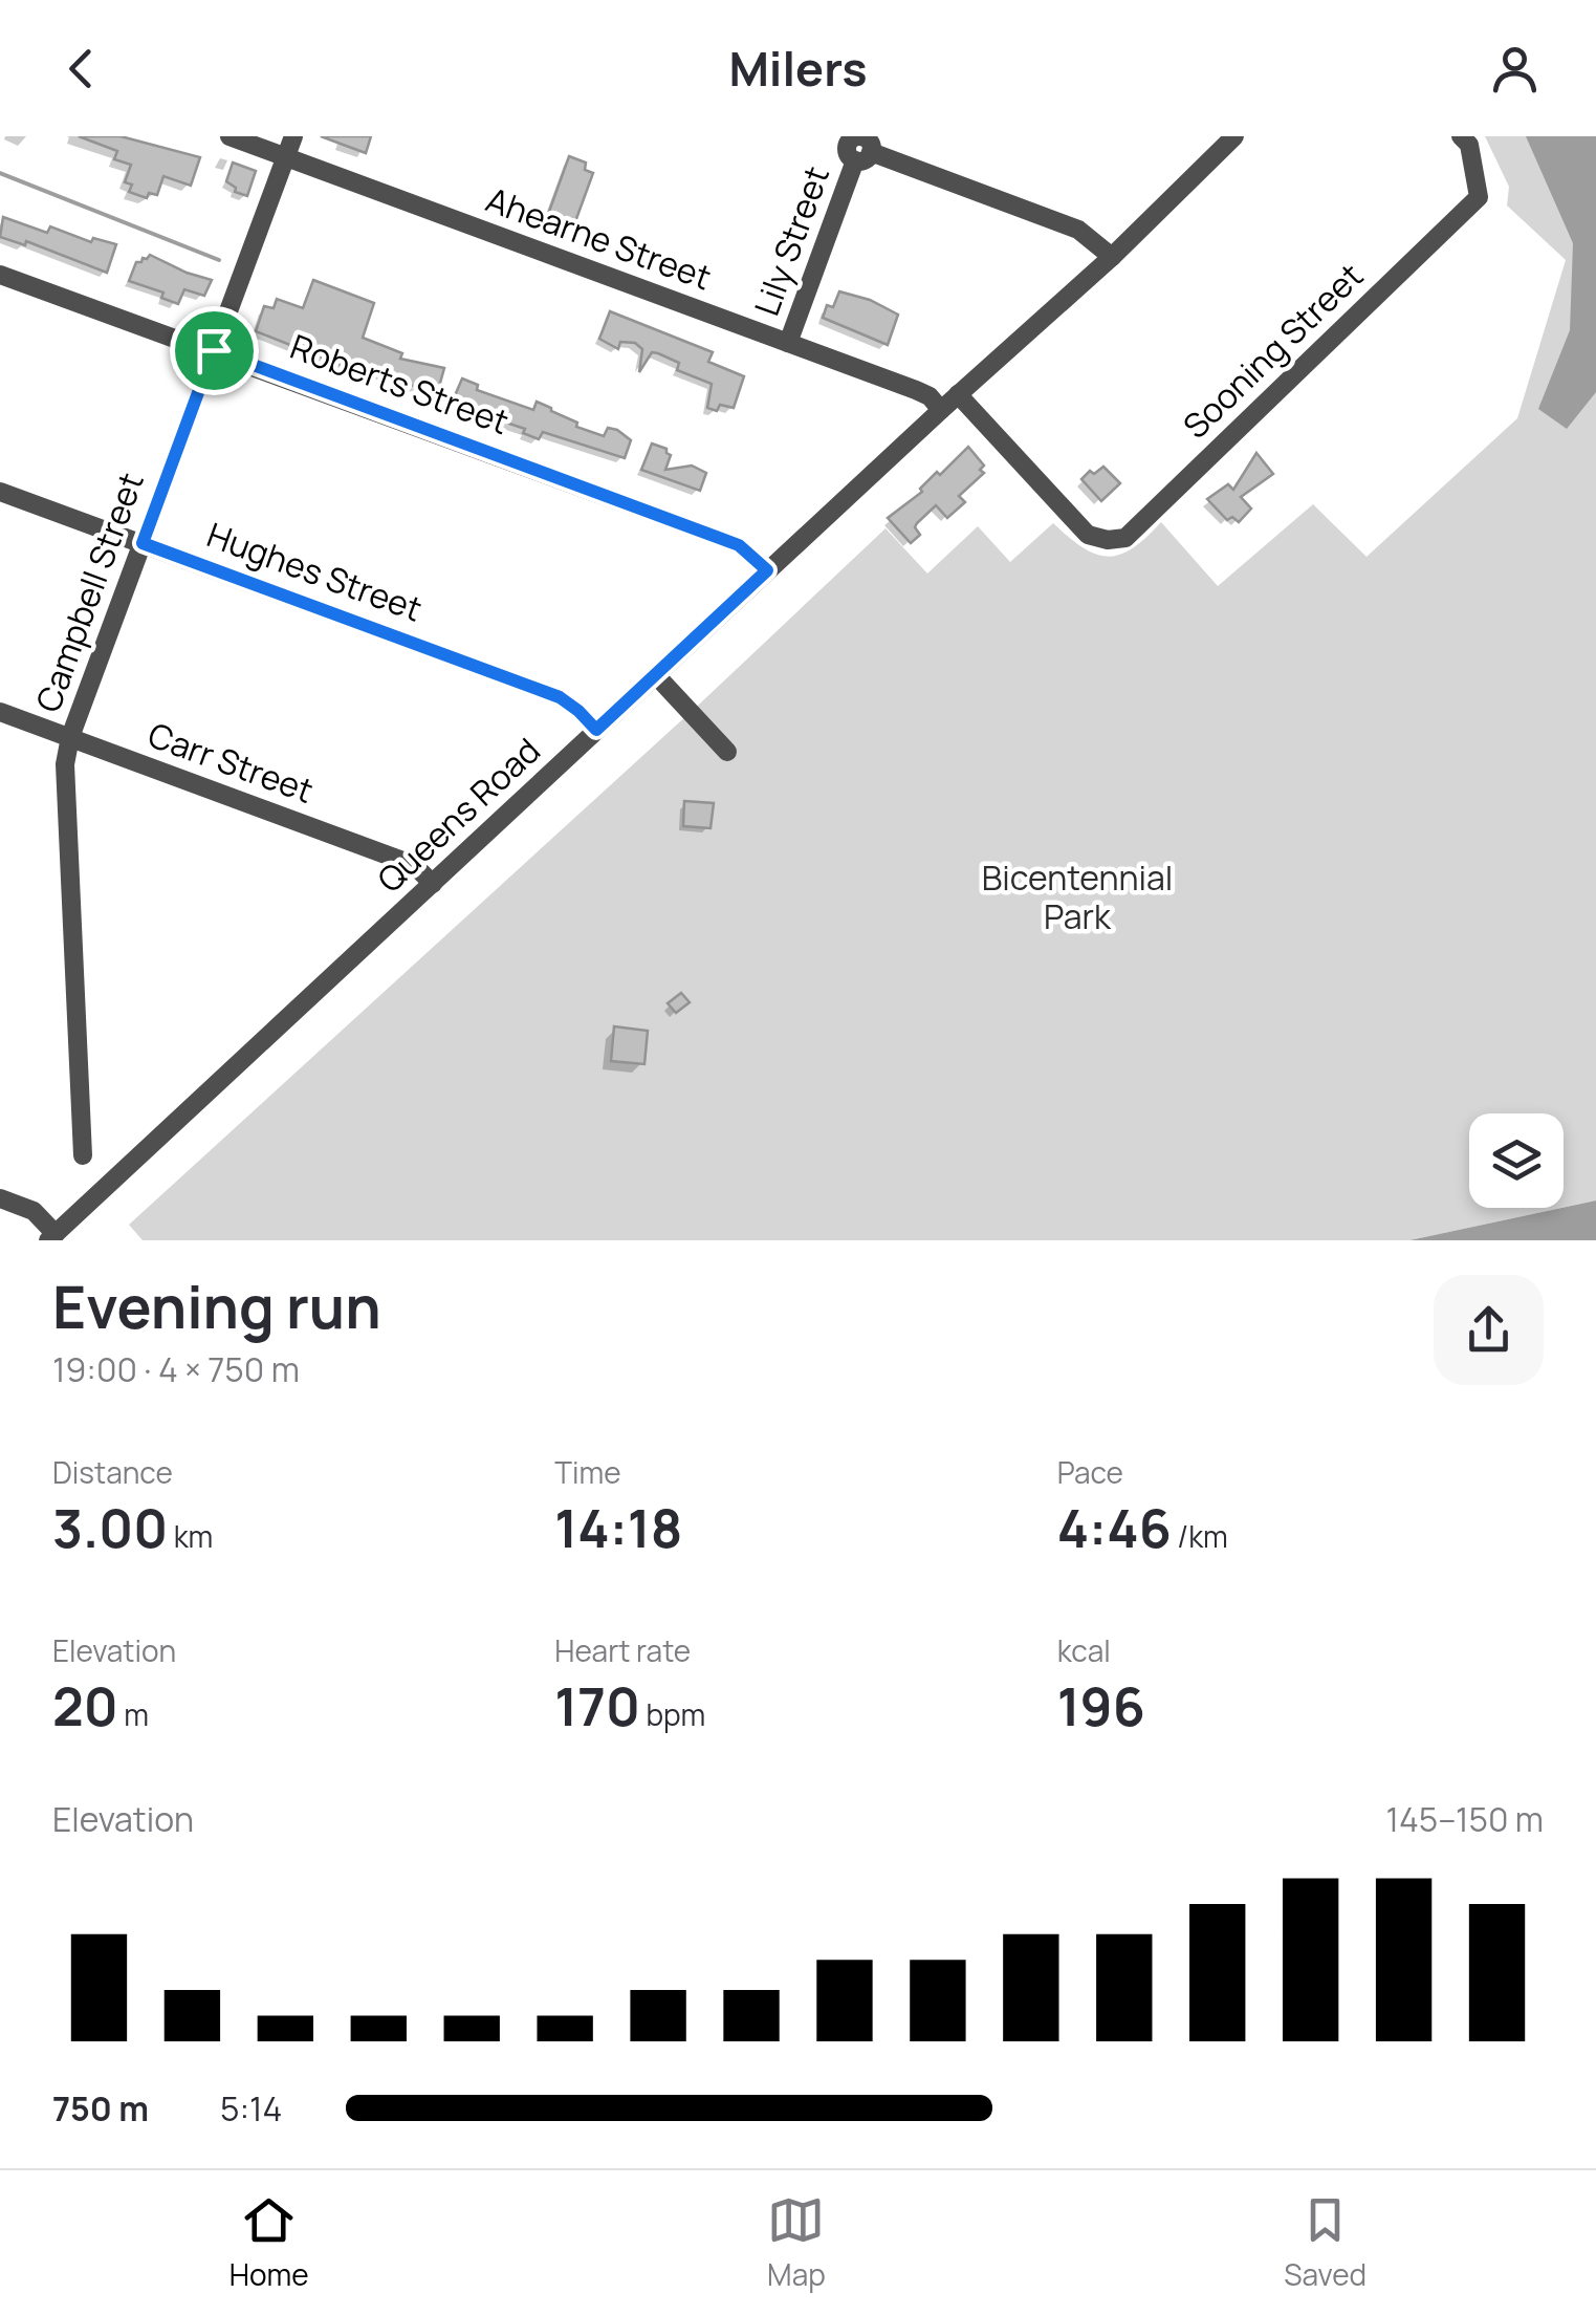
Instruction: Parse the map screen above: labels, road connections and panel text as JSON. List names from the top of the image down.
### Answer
{
  "streets": {
    "street": [
      "Ahearne Street",
      "Lily Street",
      "Sooning Street",
      "Roberts Street",
      "Hughes Street",
      "Campbell Street",
      "Carr Street",
      "Queens Road"
    ]
  },
  "crossings": [
    ["Ahearne Street", "Lily Street"],
    ["Ahearne Street", "Campbell Street"],
    ["Ahearne Street", "Queens Road"],
    ["Sooning Street", "Queens Road"],
    ["Roberts Street", "Campbell Street"],
    ["Roberts Street", "Queens Road"],
    ["Hughes Street", "Campbell Street"],
    ["Hughes Street", "Queens Road"],
    ["Campbell Street", "Carr Street"],
    ["Carr Street", "Queens Road"]
  ],
  "parks": ["Bicentennial Park"],
  "page": {
    "header": "Milers",
    "heading": ["Evening run", "19:00 · 4 × 750 m"],
    "stats": [
      ["Distance", "3.00 km"],
      ["Time", "14:18"],
      ["Pace", "4:46 /km"],
      ["Elevation", "20 m"],
      ["Heart rate", "170 bpm"],
      ["kcal", "196"]
    ],
    "chart": ["Elevation", "145–150 m"],
    "list": [
      {
        "name": "750 m",
        "note": "5:14"
      }
    ],
    "tabs": ["Home", "Map", "Saved"]
  }
}
